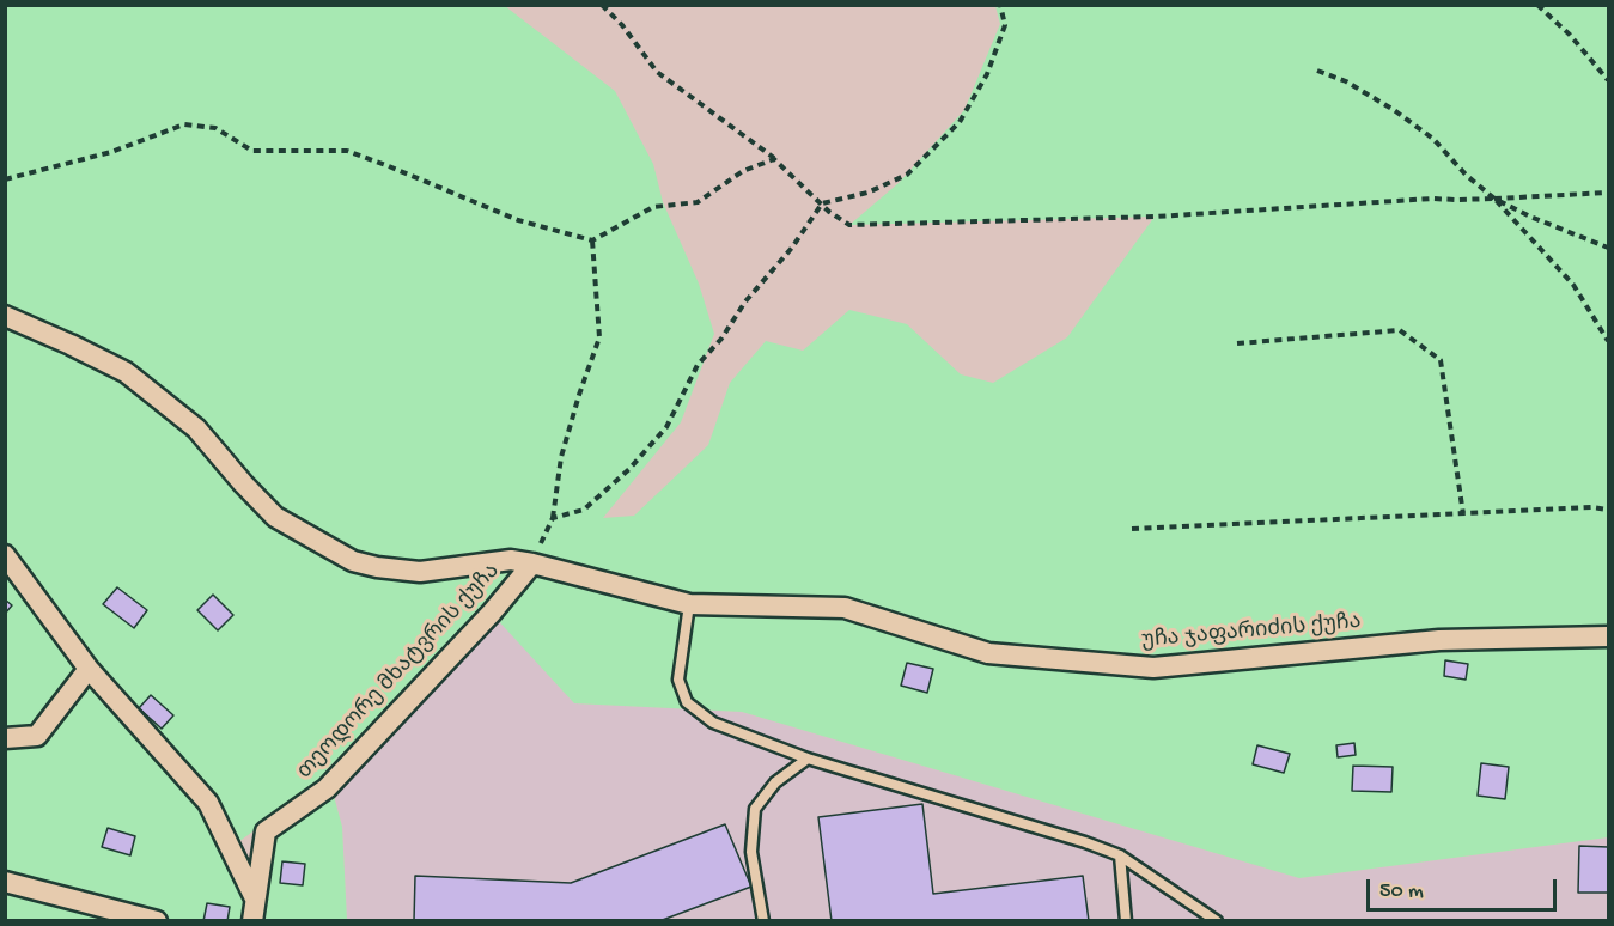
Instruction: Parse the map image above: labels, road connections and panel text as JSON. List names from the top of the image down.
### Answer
{
  "streets": {
    "street": ["უჩა ჯაფარიძის ქუჩა", "თეოდორე მხატვრის ქუჩა"]
  },
  "crossings": [
    ["უჩა ჯაფარიძის ქუჩა", "თეოდორე მხატვრის ქუჩა"]
  ],
  "scale_bar": "50 m"
}
